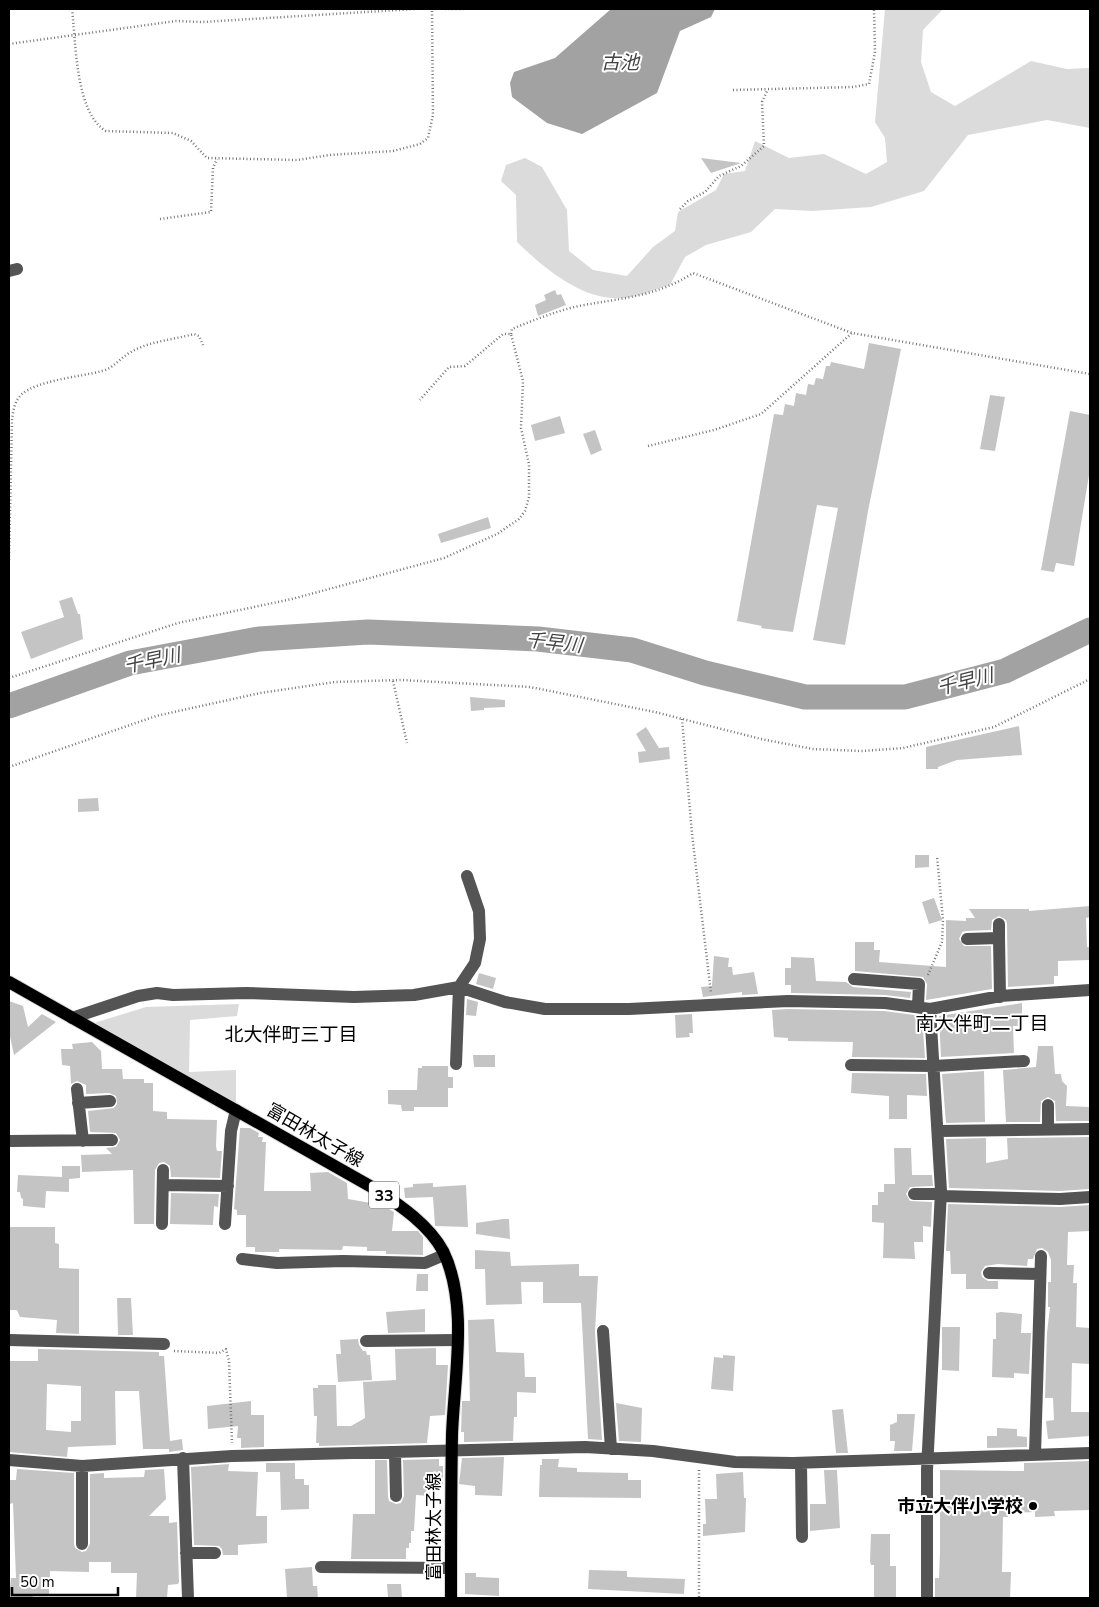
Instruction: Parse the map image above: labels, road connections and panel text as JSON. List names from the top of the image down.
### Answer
{
  "streets": {
    "main road": ["富田林太子線", "33"]
  },
  "districts": ["南大伴町二丁目", "北大伴町三丁目"],
  "water": ["古池", "千早川"],
  "places": ["市立大伴小学校"],
  "scale_bar": "50 m"
}
